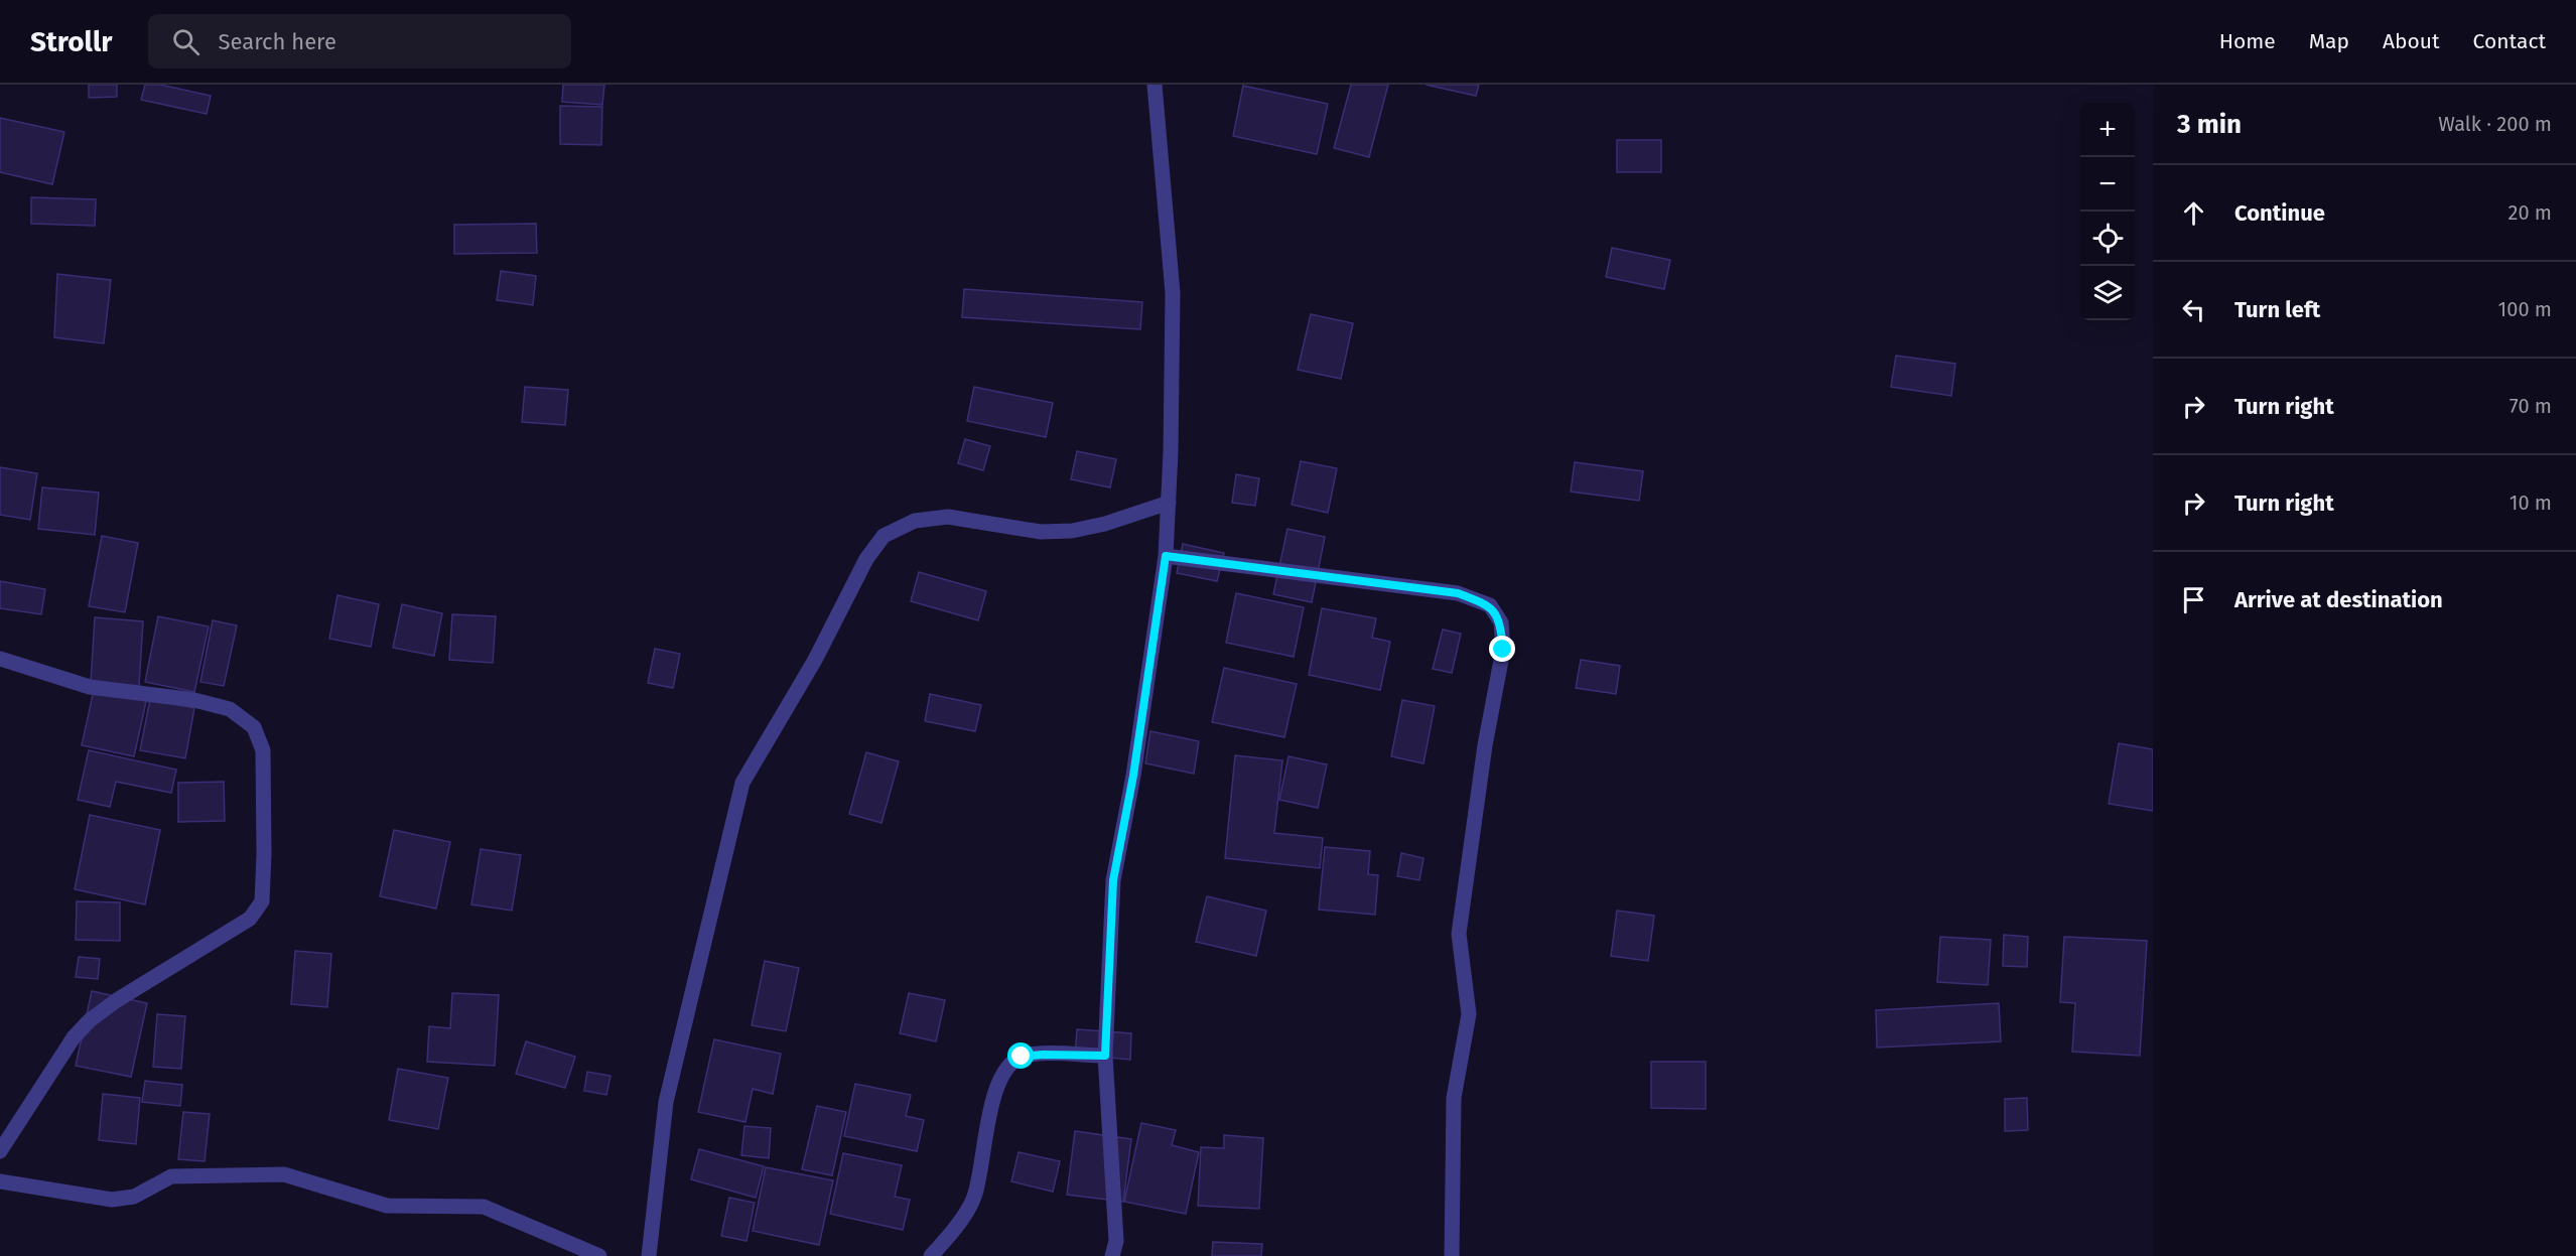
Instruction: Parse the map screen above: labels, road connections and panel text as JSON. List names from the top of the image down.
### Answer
{
  "page": {
    "header": "Strollr",
    "search": "Search here",
    "nav": [
      "Home",
      "Map",
      "About",
      "Contact"
    ],
    "heading": ["3 min", "Walk · 200 m"],
    "map_buttons": ["+", "−"],
    "list": [
      ["Continue", "20 m"],
      ["Turn left", "100 m"],
      ["Turn right", "70 m"],
      ["Turn right", "10 m"],
      "Arrive at destination"
    ]
  }
}
